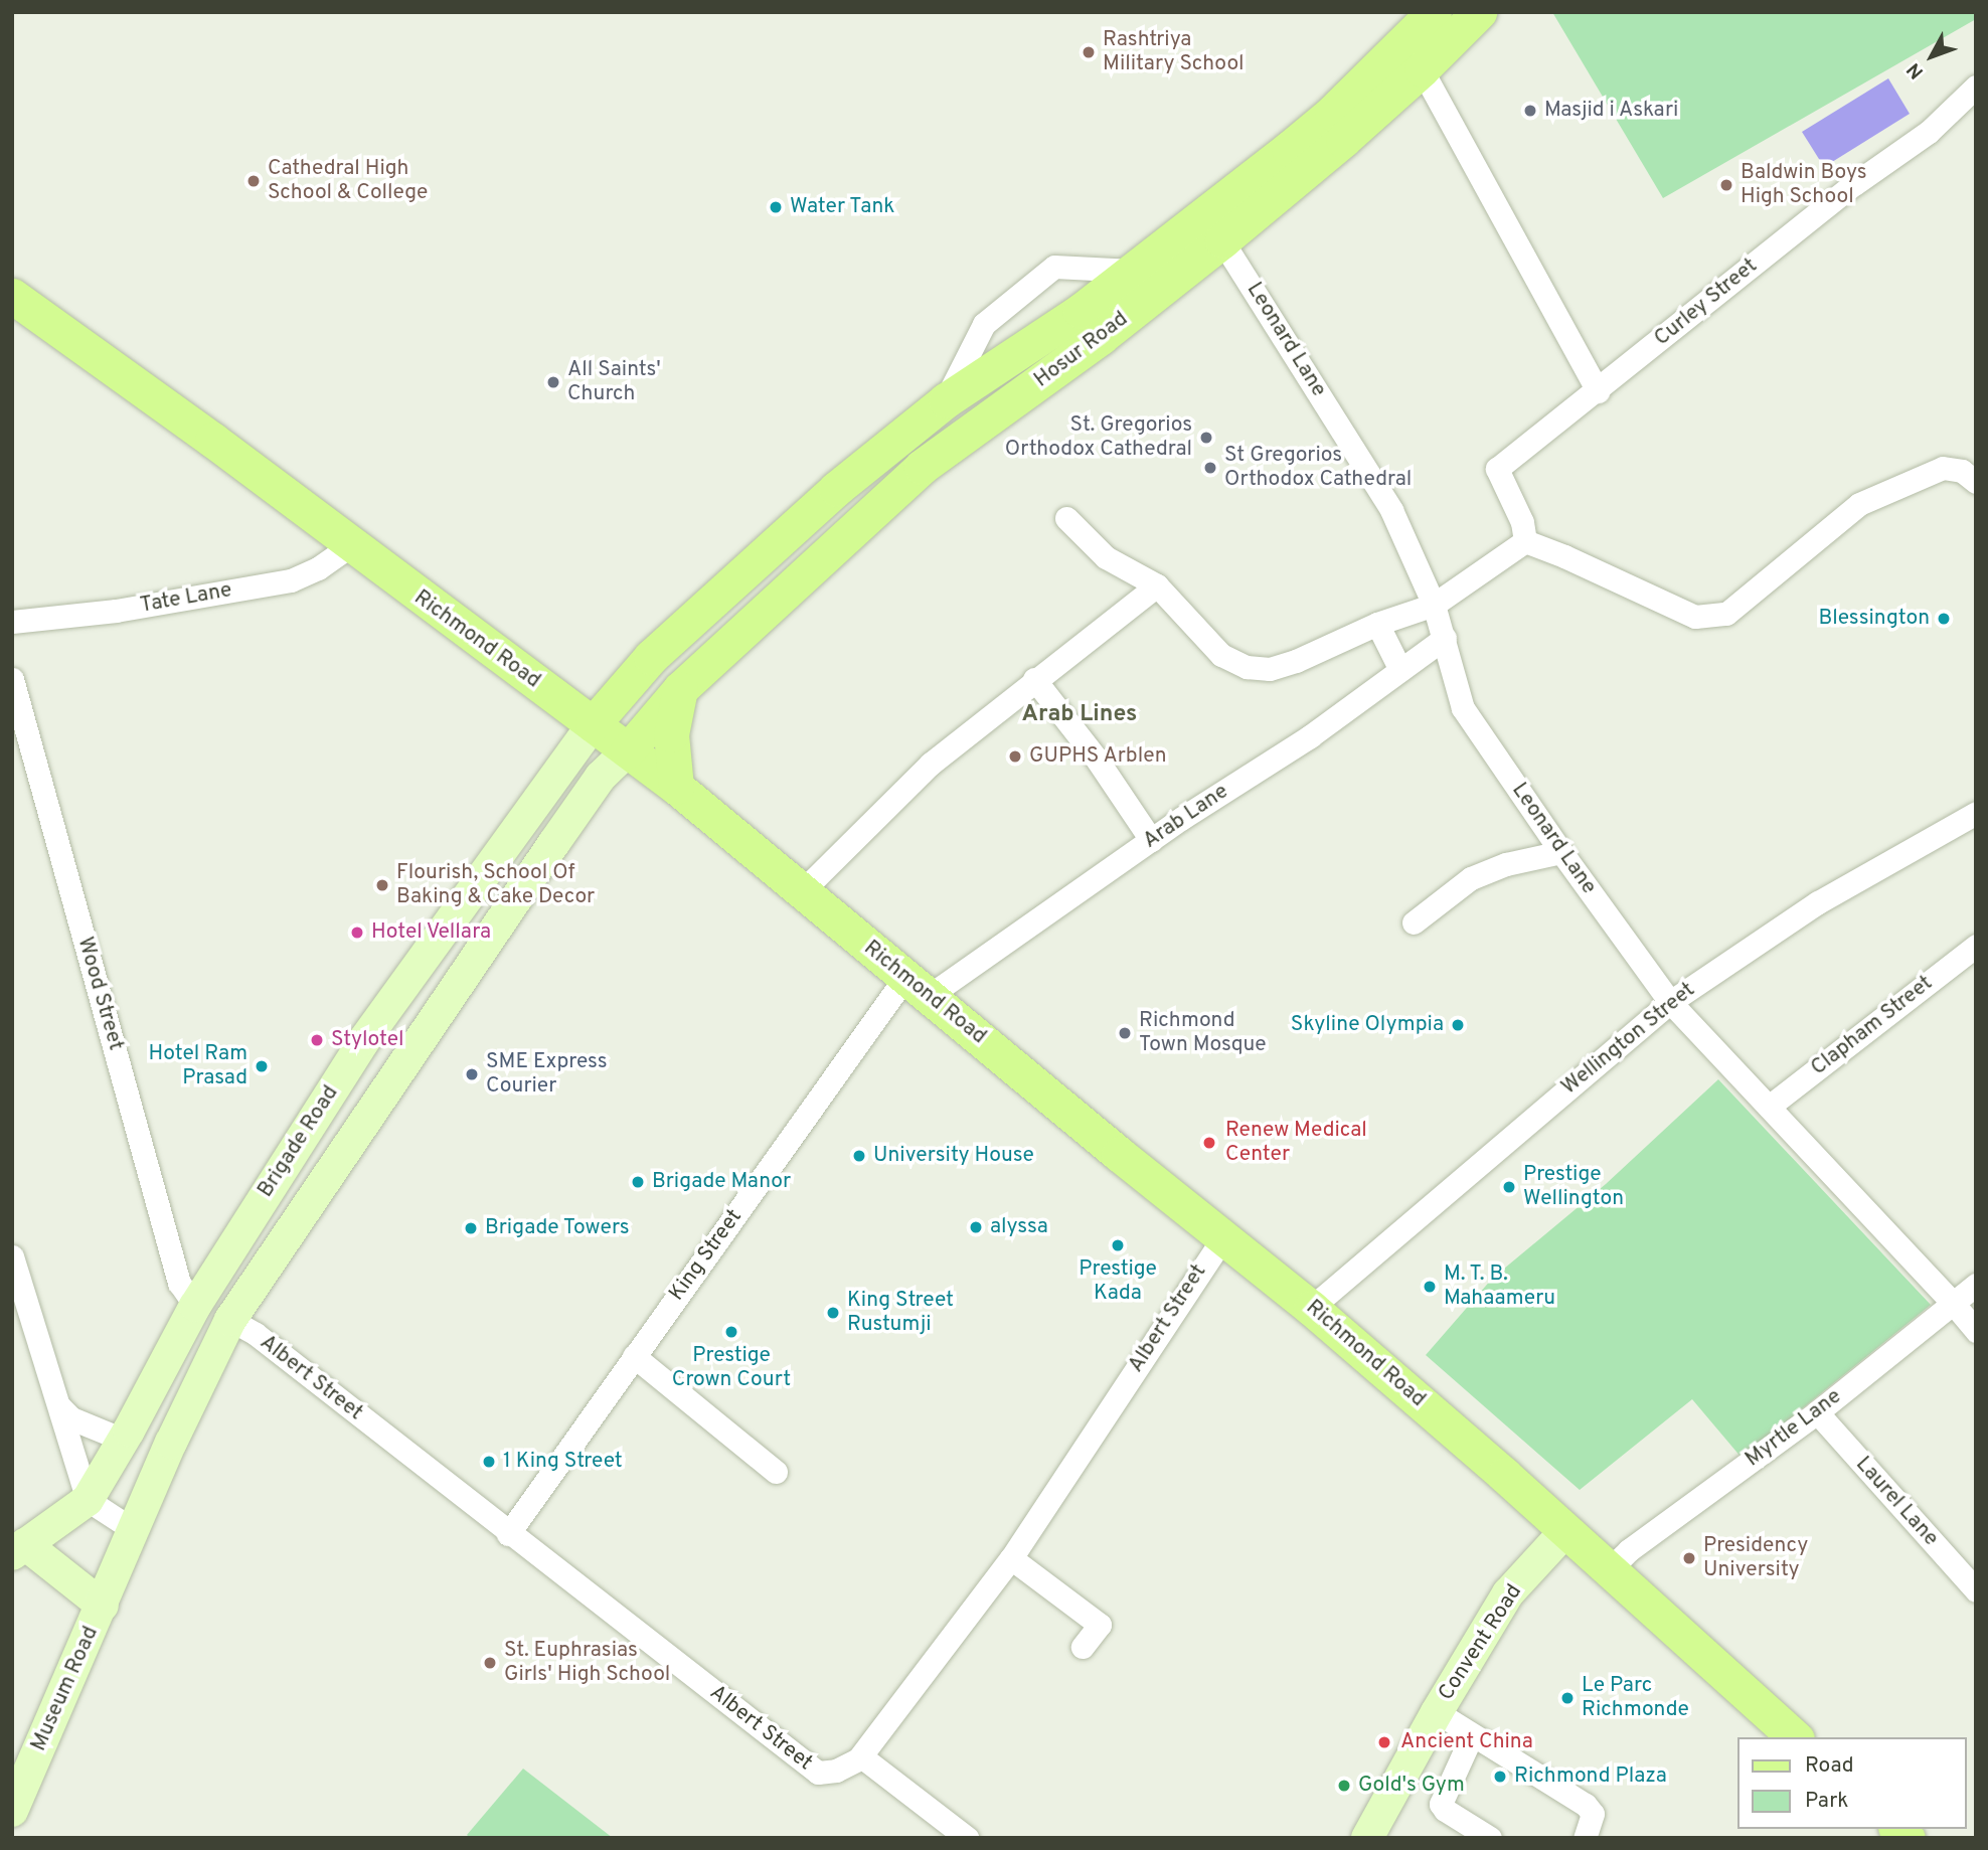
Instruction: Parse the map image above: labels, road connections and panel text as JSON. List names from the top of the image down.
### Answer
{
  "streets": {
    "main road": [
      "Hosur Road",
      "Richmond Road",
      "Brigade Road",
      "Convent Road",
      "Museum Road"
    ],
    "street": [
      "Curley Street",
      "Leonard Lane",
      "Tate Lane",
      "Arab Lane",
      "Wood Street",
      "Clapham Street",
      "Wellington Street",
      "King Street",
      "Albert Street",
      "Myrtle Lane",
      "Laurel Lane"
    ]
  },
  "crossings": [
    ["Leonard Lane", "Hosur Road"],
    ["Leonard Lane", "Arab Lane"],
    ["Leonard Lane", "Clapham Street"],
    ["Leonard Lane", "Wellington Street"],
    ["Leonard Lane", "Myrtle Lane"],
    ["Hosur Road", "Richmond Road"],
    ["Hosur Road", "Brigade Road"],
    ["Tate Lane", "Richmond Road"],
    ["Richmond Road", "Arab Lane"],
    ["Richmond Road", "Wellington Street"],
    ["Richmond Road", "Brigade Road"],
    ["Richmond Road", "King Street"],
    ["Richmond Road", "Albert Street"],
    ["Richmond Road", "Myrtle Lane"],
    ["Richmond Road", "Convent Road"],
    ["Arab Lane", "King Street"],
    ["Wood Street", "Brigade Road"],
    ["Brigade Road", "Albert Street"],
    ["Brigade Road", "Museum Road"],
    ["King Street", "Albert Street"],
    ["Myrtle Lane", "Laurel Lane"]
  ],
  "districts": ["Arab Lines"],
  "places": [
    "Rashtriya Military School",
    "Masjid i Askari",
    "Cathedral High School & College",
    "Baldwin Boys High School",
    "Water Tank",
    "All Saints' Church",
    "St. Gregorios Orthodox Cathedral",
    "St Gregorios Orthodox Cathedral",
    "Blessington",
    "GUPHS Arblen",
    "Flourish, School Of Baking & Cake Decor",
    "Hotel Vellara",
    "Skyline Olympia",
    "Richmond Town Mosque",
    "Stylotel",
    "Hotel Ram Prasad",
    "SME Express Courier",
    "Renew Medical Center",
    "University House",
    "Brigade Manor",
    "Prestige Wellington",
    "alyssa",
    "Brigade Towers",
    "Prestige Kada",
    "M. T. B. Mahaameru",
    "King Street Rustumji",
    "Prestige Crown Court",
    "1 King Street",
    "Presidency University",
    "St. Euphrasias Girls' High School",
    "Le Parc Richmonde",
    "Ancient China",
    "Richmond Plaza",
    "Gold's Gym"
  ],
  "legend": ["Road", "Park"],
  "north": "bottom left"
}
